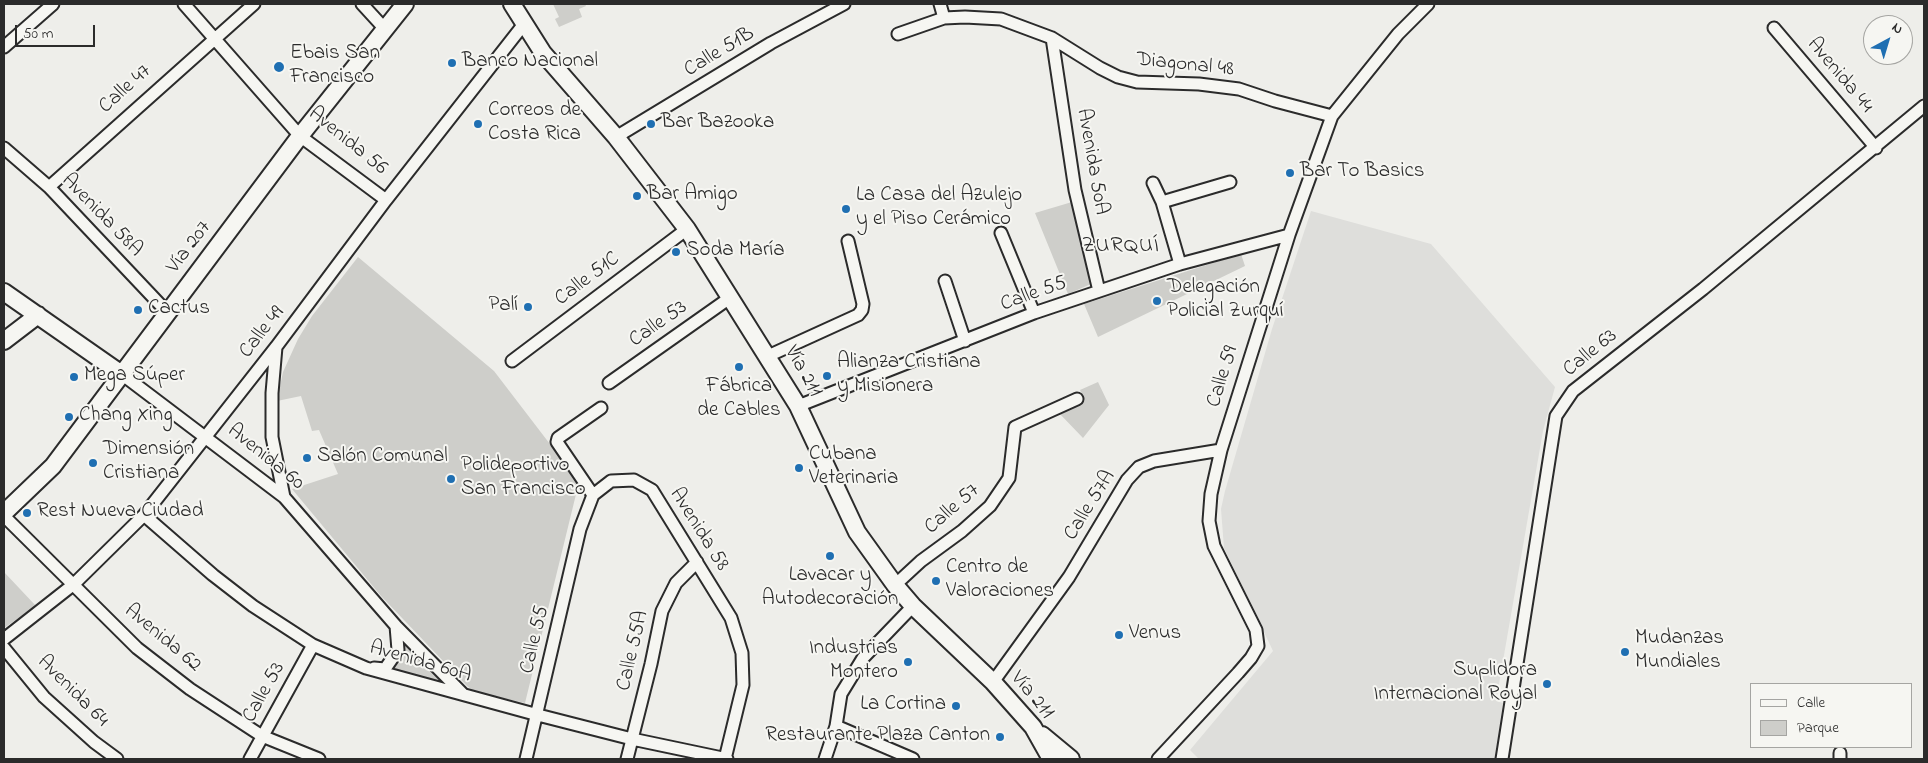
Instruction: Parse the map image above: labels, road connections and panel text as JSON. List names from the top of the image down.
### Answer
{
  "streets": {
    "main road": ["Vía 207", "Vía 211", "Avenida 60"],
    "street": [
      "Calle 51B",
      "Diagonal 48",
      "Avenida 44",
      "Calle 47",
      "Avenida 56",
      "Avenida 50A",
      "Avenida 58A",
      "Calle 51C",
      "Calle 55",
      "Calle 53",
      "Calle 49",
      "Calle 63",
      "Calle 59",
      "Calle 57A",
      "Calle 57",
      "Avenida 58",
      "Avenida 62",
      "Calle 55A",
      "Avenida 60A",
      "Avenida 64"
    ]
  },
  "crossings": [
    ["Calle 51B", "Vía 211"],
    ["Diagonal 48", "Avenida 50A"],
    ["Diagonal 48", "Calle 59"],
    ["Avenida 44", "Calle 63"],
    ["Calle 47", "Avenida 56"],
    ["Calle 47", "Avenida 58A"],
    ["Avenida 56", "Vía 207"],
    ["Avenida 56", "Calle 49"],
    ["Avenida 50A", "Calle 55"],
    ["Avenida 58A", "Vía 207"],
    ["Vía 207", "Avenida 60"],
    ["Vía 207", "Avenida 62"],
    ["Calle 51C", "Vía 211"],
    ["Calle 55", "Vía 211"],
    ["Calle 55", "Calle 59"],
    ["Calle 55", "Avenida 58"],
    ["Calle 55", "Avenida 60A"],
    ["Calle 53", "Vía 211"],
    ["Calle 53", "Avenida 62"],
    ["Calle 53", "Avenida 60A"],
    ["Calle 49", "Vía 211"],
    ["Calle 49", "Avenida 60"],
    ["Calle 49", "Avenida 62"],
    ["Calle 49", "Avenida 60A"],
    ["Vía 211", "Calle 57A"],
    ["Vía 211", "Calle 57"],
    ["Calle 59", "Calle 57A"],
    ["Avenida 60", "Avenida 60A"],
    ["Avenida 58", "Calle 55A"],
    ["Avenida 58", "Avenida 60A"],
    ["Calle 55A", "Avenida 60A"]
  ],
  "districts": ["ZURQUÍ"],
  "places": [
    "Banco Nacional",
    "Ebais San Francisco",
    "Correos de Costa Rica",
    "Bar Bazooka",
    "Bar To Basics",
    "Bar Amigo",
    "La Casa del Azulejo y el Piso Cerámico",
    "Soda María",
    "Delegación Policial Zurquí",
    "Palí",
    "Cactus",
    "Fábrica de Cables",
    "Alianza Cristiana y Misionera",
    "Mega Súper",
    "Chang Xing",
    "Salón Comunal",
    "Dimensión Cristiana",
    "Cubana Veterinaria",
    "Polideportivo San Francisco",
    "Rest Nueva Ciudad",
    "Lavacar y Autodecoración",
    "Centro de Valoraciones",
    "Venus",
    "Mudanzas Mundiales",
    "Industrias Montero",
    "Suplidora Internacional Royal",
    "La Cortina",
    "Restaurante Plaza Canton"
  ],
  "legend": ["Calle", "Parque"],
  "scale_bar": "50 m",
  "north": "top right"
}
